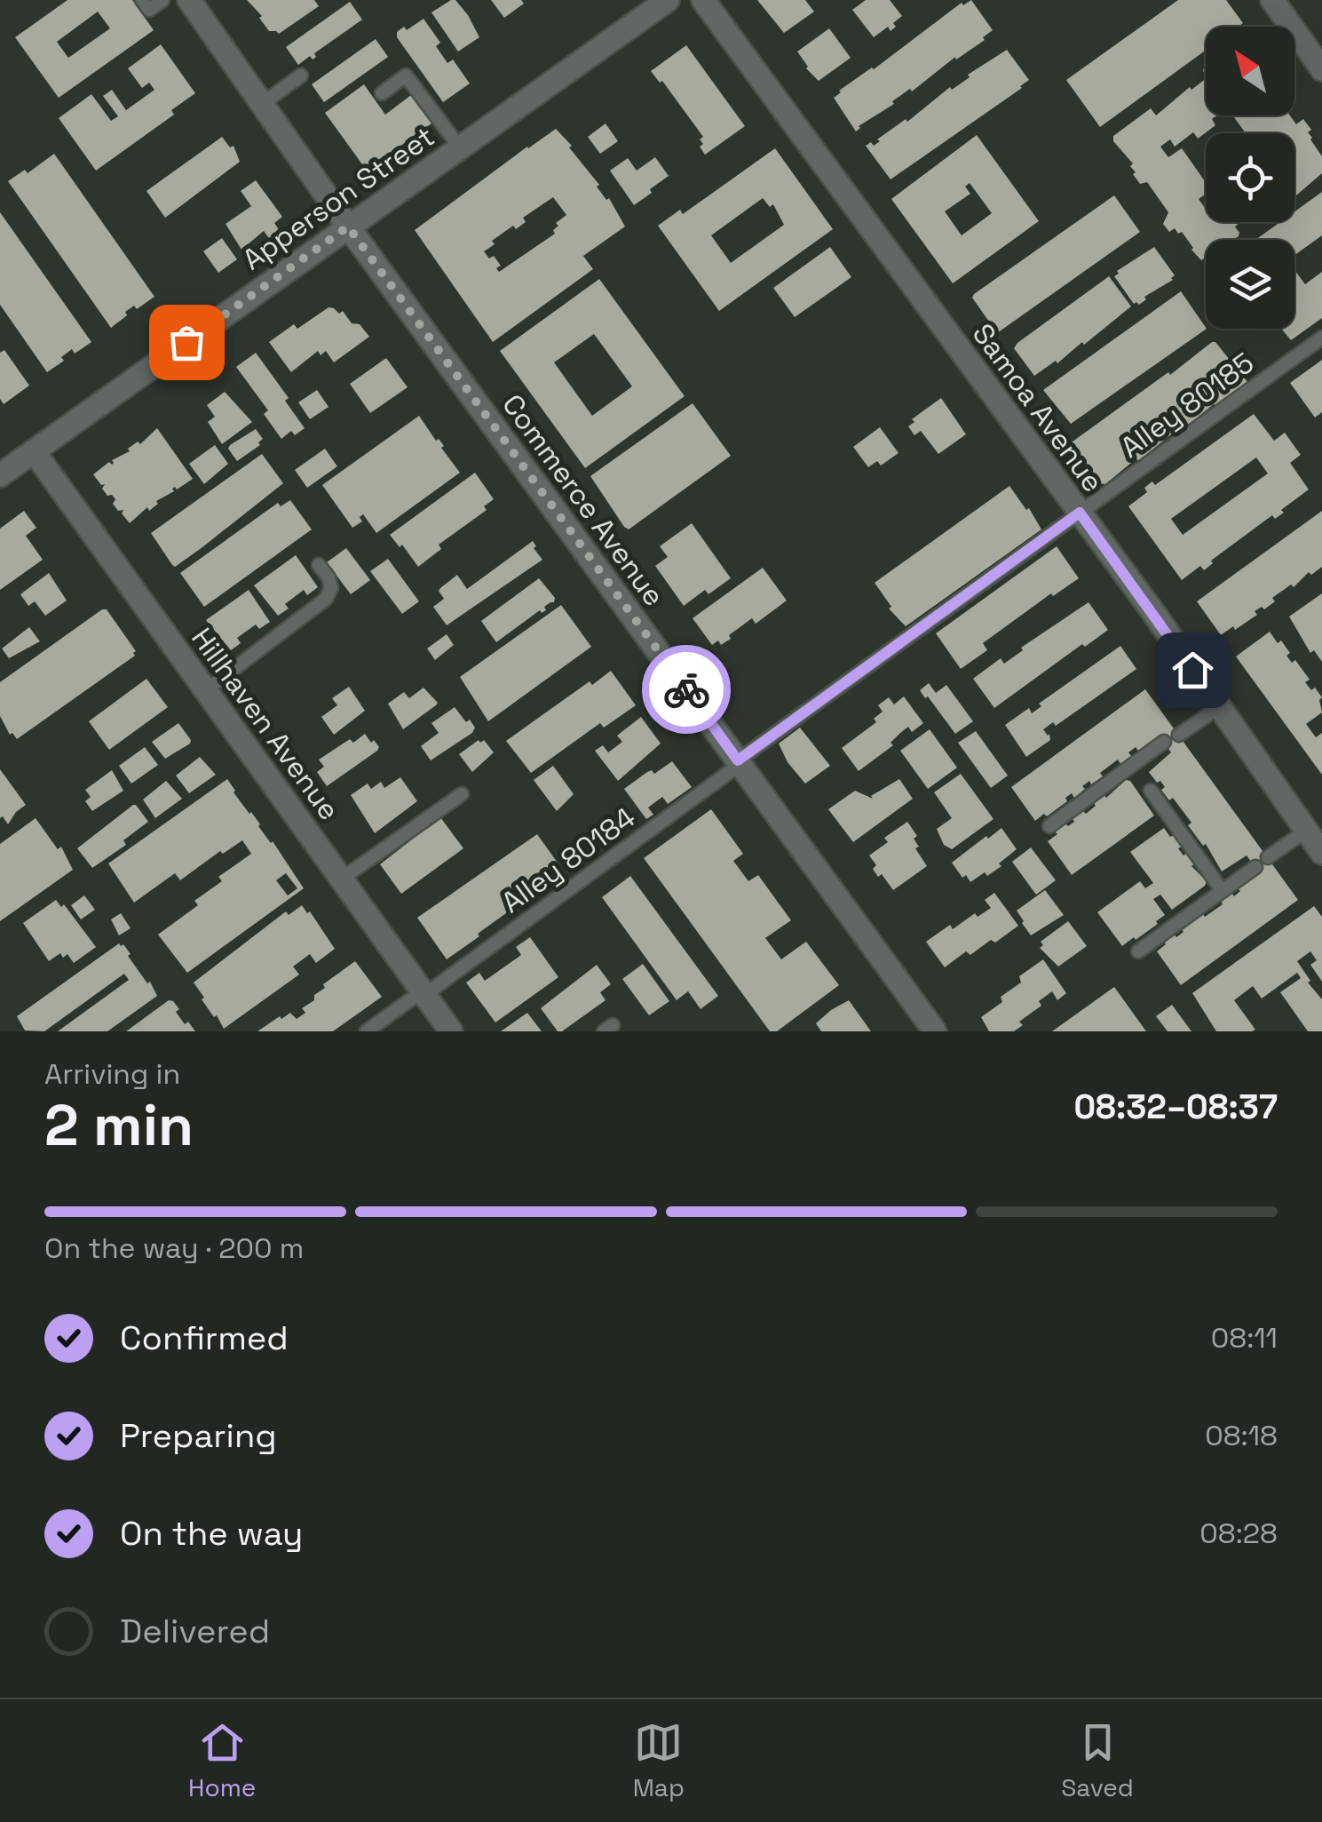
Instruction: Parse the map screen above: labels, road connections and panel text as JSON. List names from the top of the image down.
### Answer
{
  "streets": {
    "street": [
      "Apperson Street",
      "Samoa Avenue",
      "Commerce Avenue",
      "Hillhaven Avenue"
    ],
    "lane": ["Alley 80185", "Alley 80184"]
  },
  "crossings": [
    ["Apperson Street", "Commerce Avenue"],
    ["Apperson Street", "Hillhaven Avenue"],
    ["Alley 80185", "Samoa Avenue"],
    ["Alley 80185", "Commerce Avenue"],
    ["Alley 80185", "Alley 80184"],
    ["Commerce Avenue", "Alley 80184"],
    ["Hillhaven Avenue", "Alley 80184"]
  ],
  "north": "top left",
  "page": {
    "heading": ["2 min", "Arriving in", "08:32–08:37"],
    "bar": "On the way · 200 m",
    "list": [
      ["Confirmed", "08:11"],
      ["Preparing", "08:18"],
      ["On the way", "08:28"],
      "Delivered"
    ],
    "tabs": ["Home", "Map", "Saved"]
  }
}
